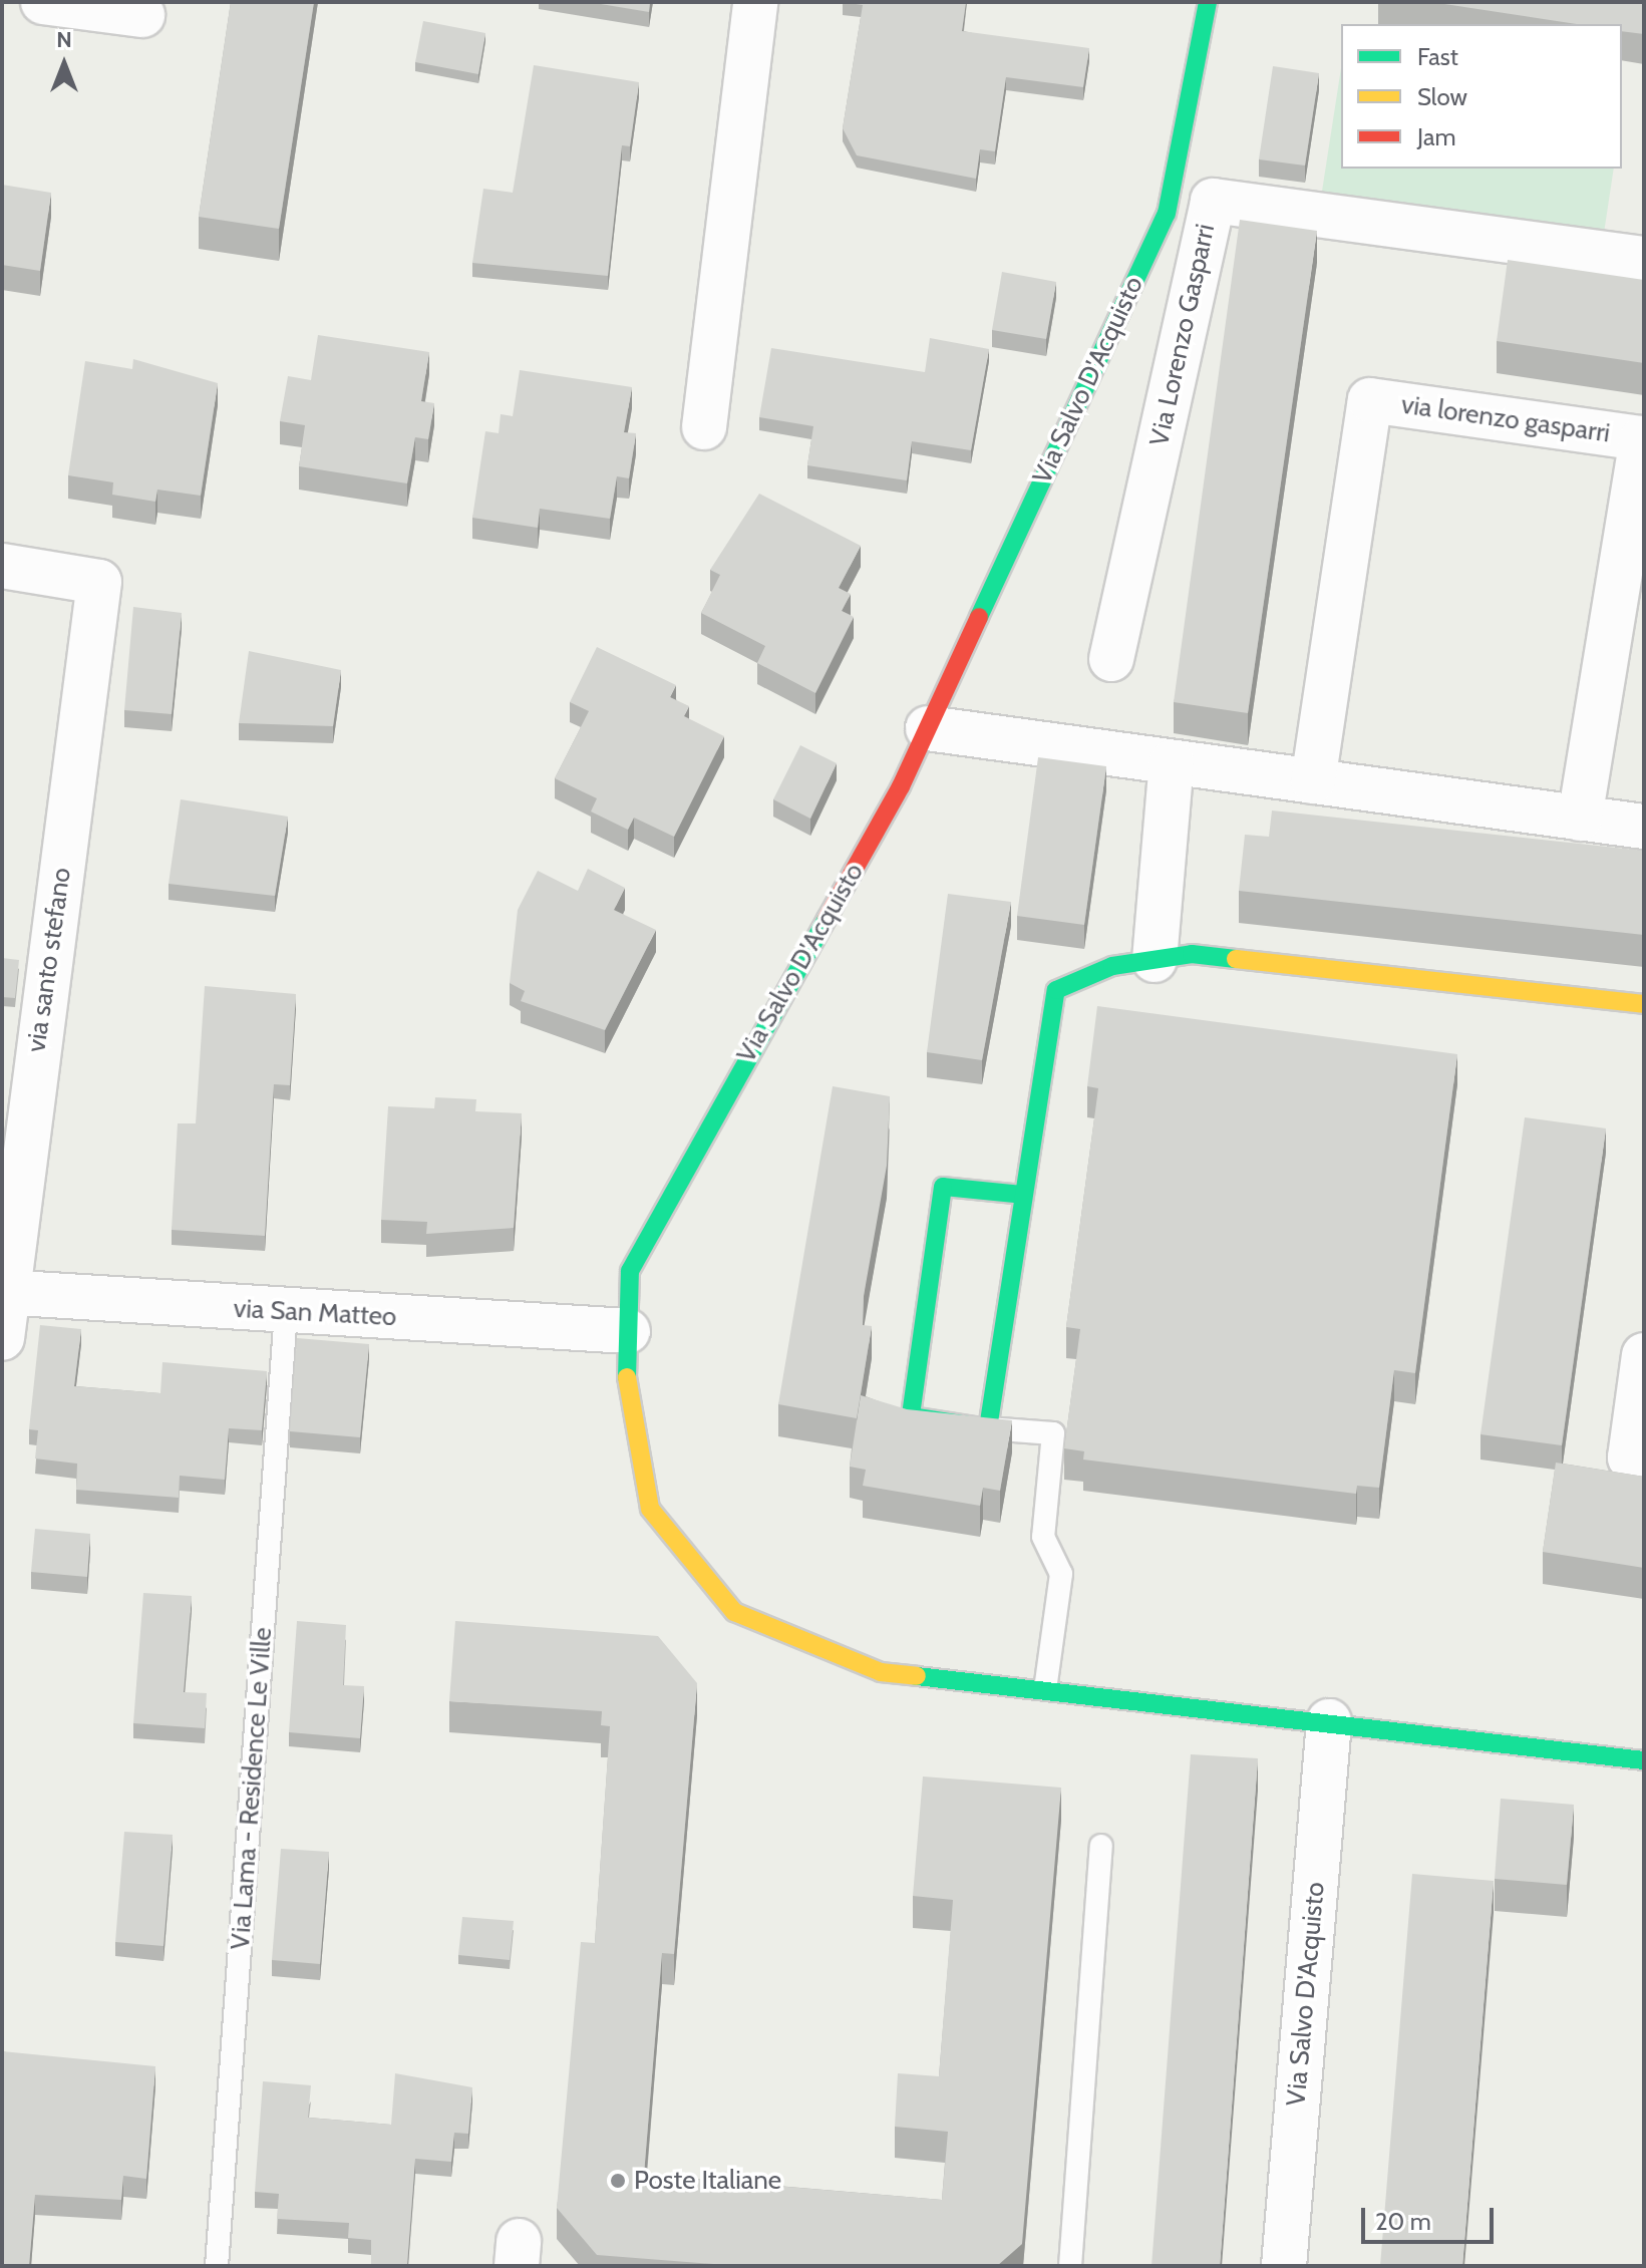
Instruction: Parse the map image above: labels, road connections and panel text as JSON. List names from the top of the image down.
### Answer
{
  "streets": {
    "street": [
      "Via Lorenzo Gasparri",
      "Via Salvo D'Acquisto",
      "via lorenzo gasparri",
      "via santo stefano",
      "via San Matteo"
    ],
    "lane": ["Via Lama - Residence Le Ville"]
  },
  "crossings": [
    ["Via Salvo D'Acquisto", "via San Matteo"],
    ["via santo stefano", "via San Matteo"],
    ["via San Matteo", "Via Lama - Residence Le Ville"]
  ],
  "places": ["Poste Italiane"],
  "legend": ["Fast", "Slow", "Jam"],
  "scale_bar": "20 m",
  "north": "top"
}
